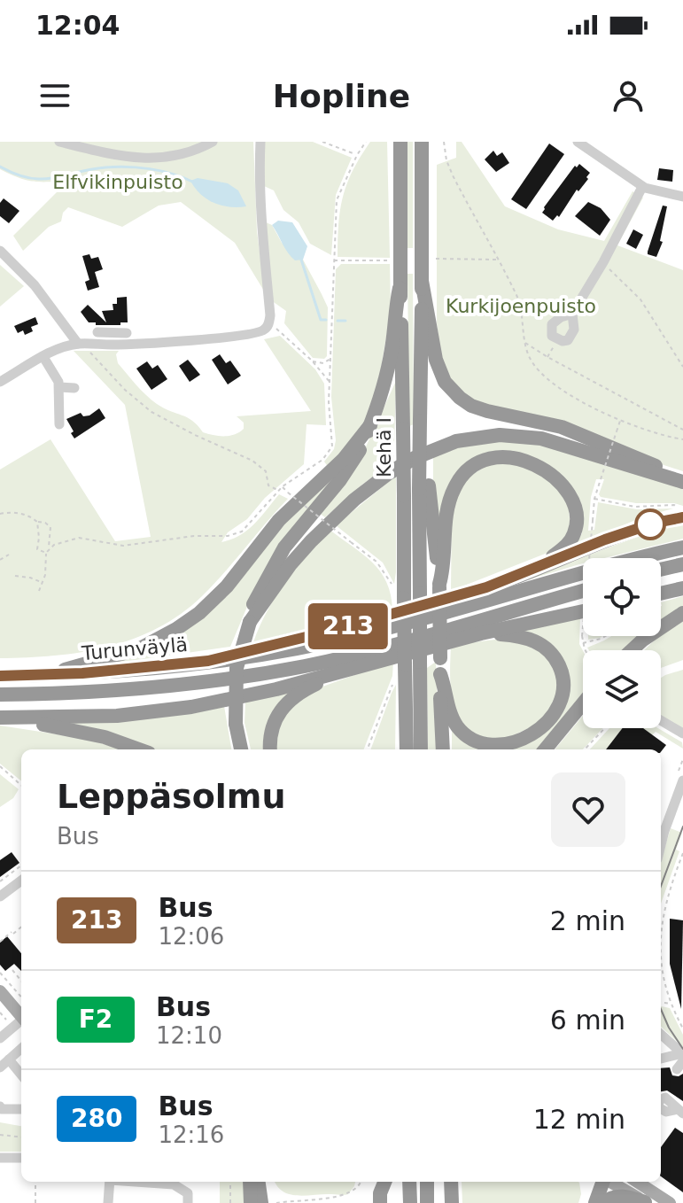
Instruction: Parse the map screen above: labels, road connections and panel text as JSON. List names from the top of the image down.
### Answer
{
  "streets": {
    "highway": ["Kehä I", "Turunväylä"]
  },
  "parks": ["Elfvikinpuisto", "Kurkijoenpuisto"],
  "lines": ["bus line 213"],
  "page": {
    "status": "12:04",
    "header": "Hopline",
    "on_map": "213",
    "heading": ["Leppäsolmu", "Bus"],
    "list": [
      {
        "mark": "213",
        "name": "Bus",
        "note": "12:06",
        "value": "2 min"
      },
      {
        "mark": "F2",
        "name": "Bus",
        "note": "12:10",
        "value": "6 min"
      },
      {
        "mark": "280",
        "name": "Bus",
        "note": "12:16",
        "value": "12 min"
      }
    ]
  }
}
